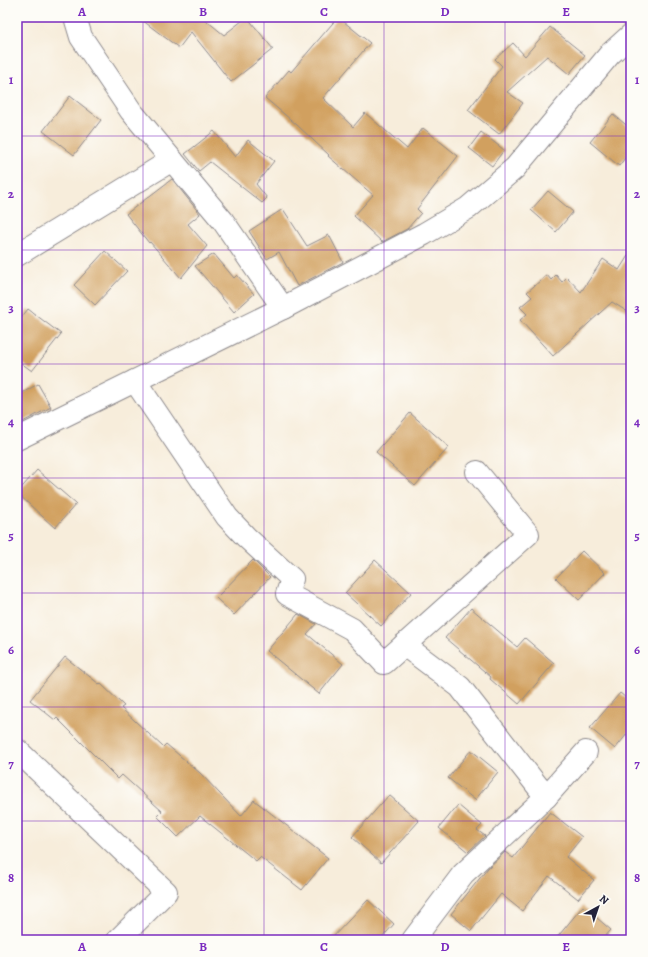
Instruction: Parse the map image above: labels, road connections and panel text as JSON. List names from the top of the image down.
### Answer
{
  "north": "top right",
  "grid": {
    "columns": [
      "A",
      "B",
      "C",
      "D",
      "E"
    ],
    "rows": [
      "1",
      "2",
      "3",
      "4",
      "5",
      "6",
      "7",
      "8"
    ]
  }
}
